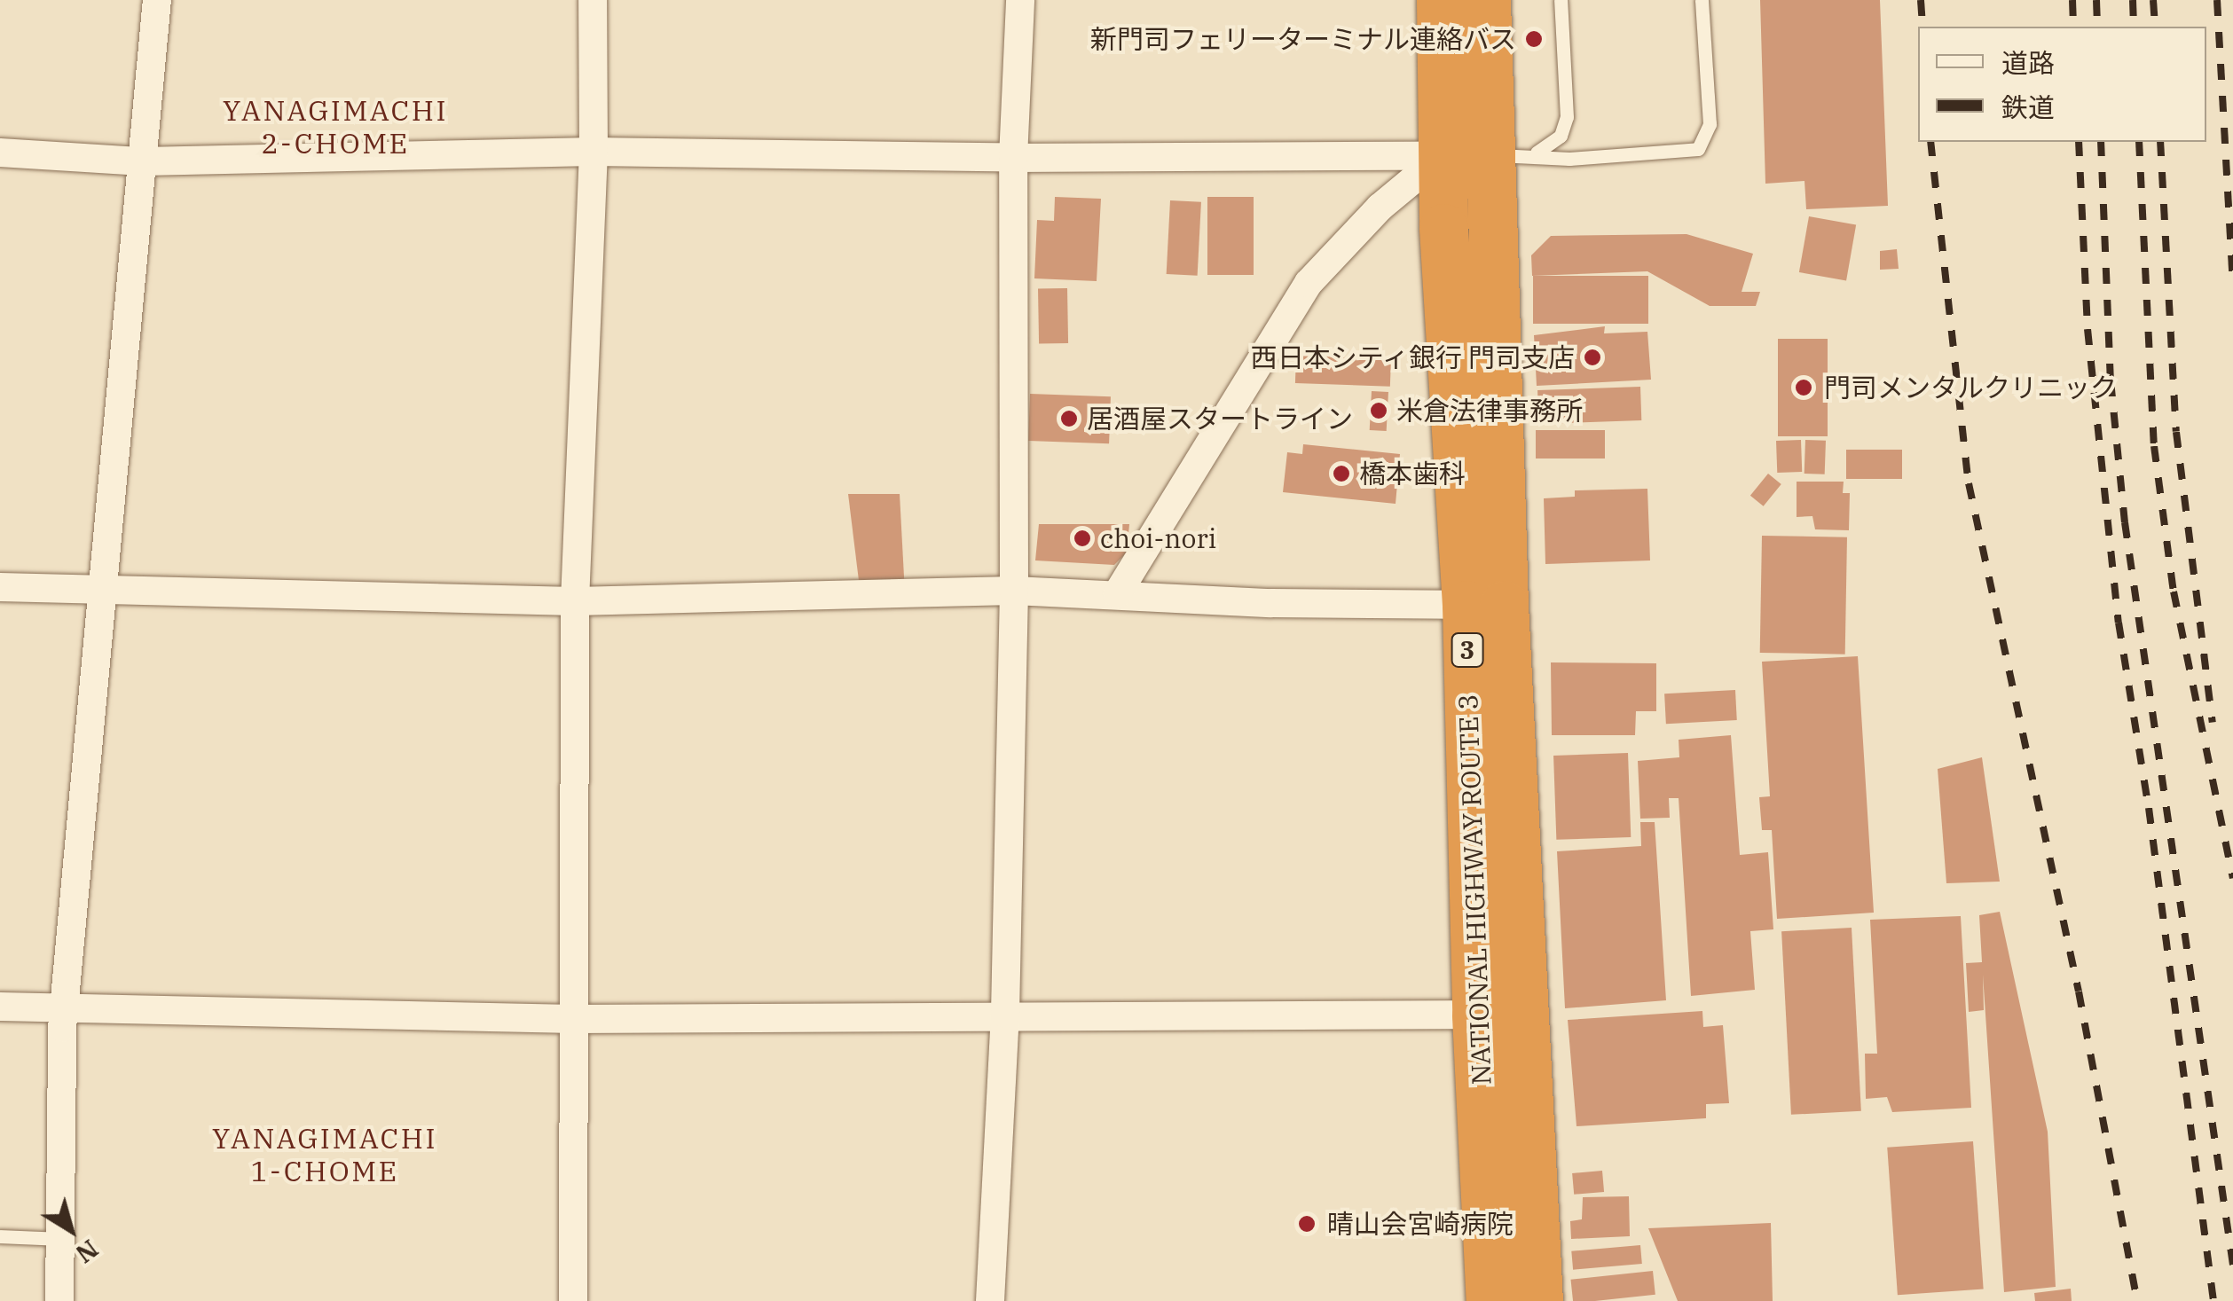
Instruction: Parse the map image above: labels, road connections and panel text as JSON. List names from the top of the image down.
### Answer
{
  "streets": {
    "highway": ["3", "NATIONAL HIGHWAY ROUTE 3"]
  },
  "districts": ["YANAGIMACHI 2-CHOME", "YANAGIMACHI 1-CHOME"],
  "places": [
    "新門司フェリーターミナル連絡バス",
    "西日本シティ銀行 門司支店",
    "門司メンタルクリニック",
    "米倉法律事務所",
    "居酒屋スタートライン",
    "橋本歯科",
    "choi-nori",
    "晴山会宮崎病院"
  ],
  "legend": ["道路", "鉄道"],
  "north": "bottom right"
}
